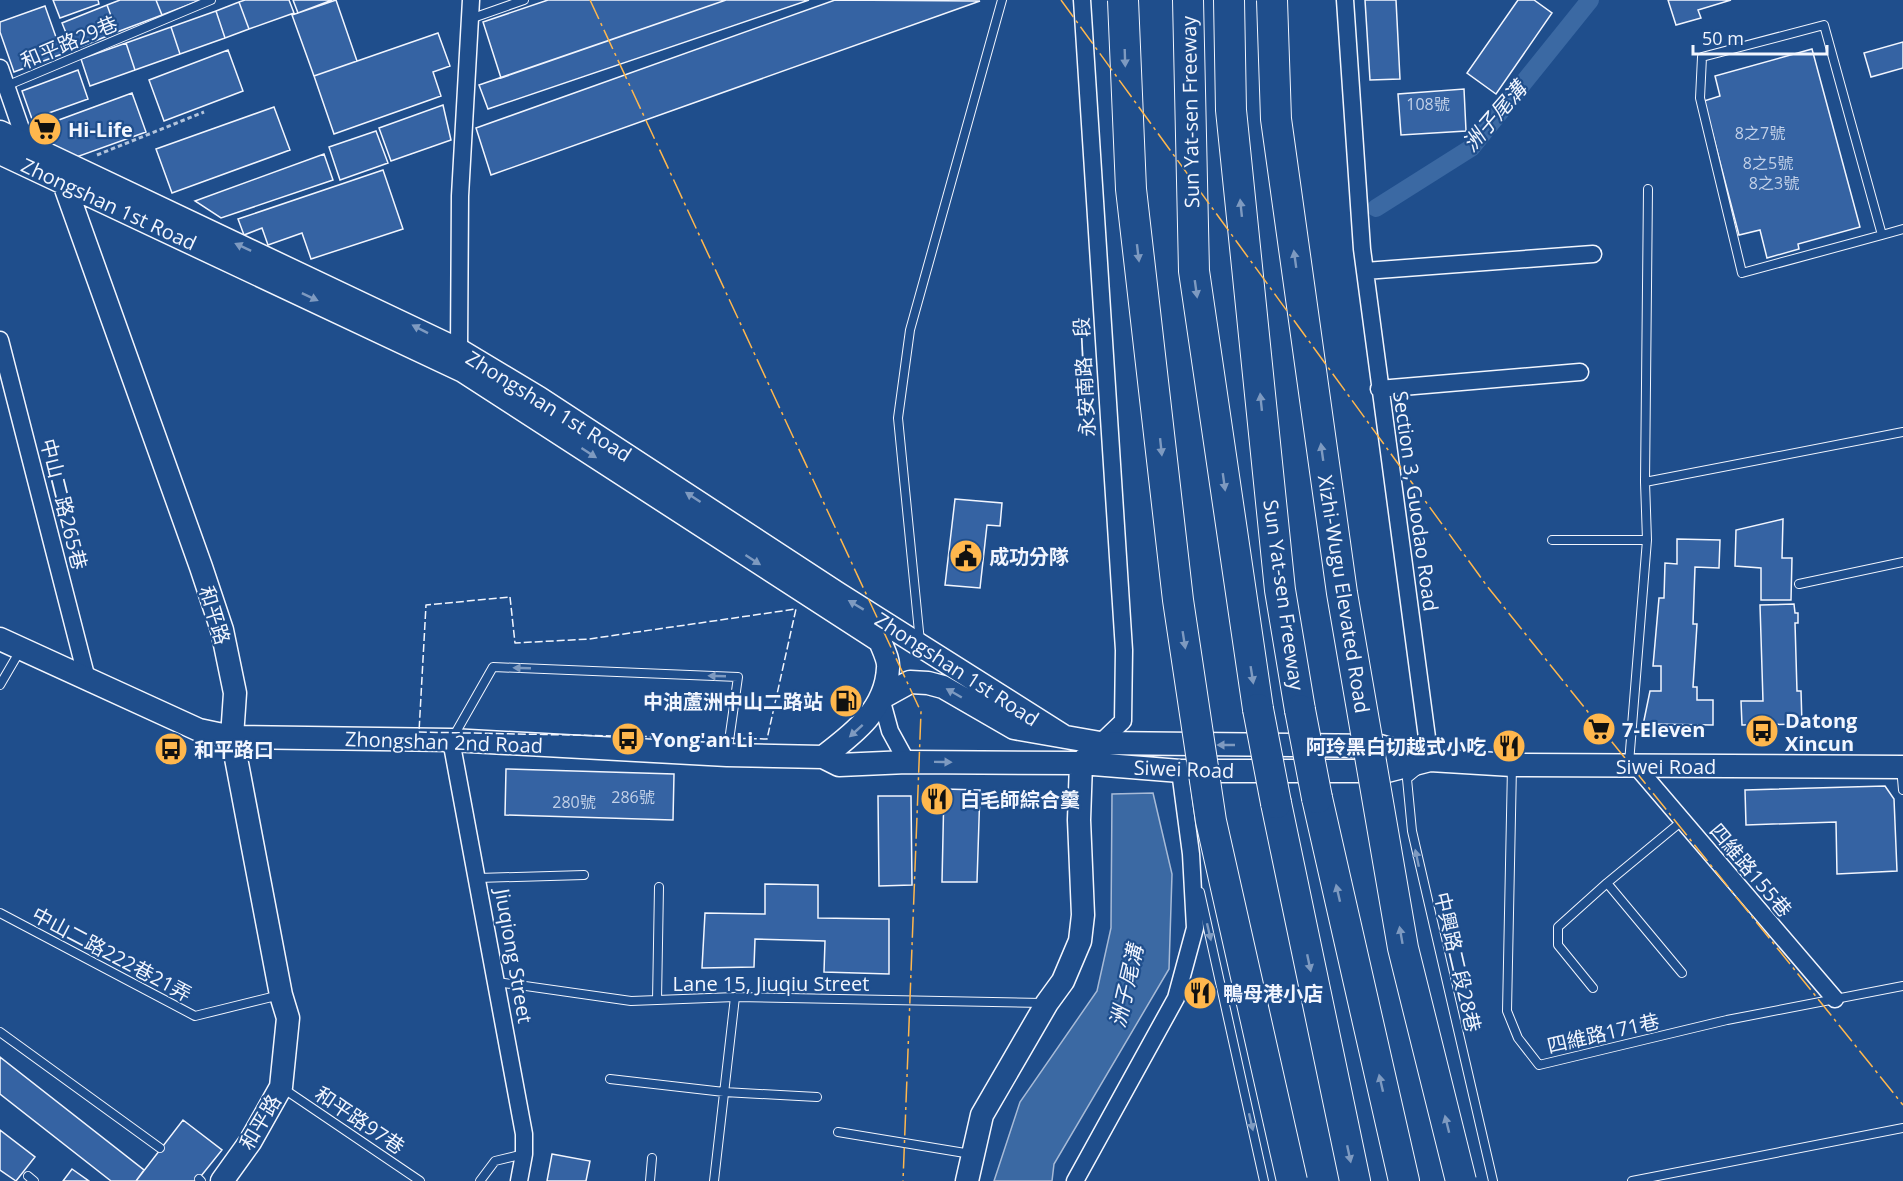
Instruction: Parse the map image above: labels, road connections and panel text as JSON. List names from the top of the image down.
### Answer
{
  "streets": {
    "highway": ["Sun Yat-sen Freeway", "Xizhi-Wugu Elevated Road"],
    "street": [
      "Zhongshan 1st Road",
      "永安南路一段",
      "Section 3, Guodao Road",
      "中山二路265巷",
      "和平路",
      "Zhongshan 2nd Road",
      "Siwei Road",
      "四維路155巷",
      "Jiuqiong Street"
    ],
    "lane": [
      "和平路29巷",
      "中山二路222巷21弄",
      "中興路二段28巷",
      "Lane 15, Jiuqiu Street",
      "四維路171巷",
      "和平路97巷"
    ]
  },
  "crossings": [
    ["和平路29巷", "和平路"],
    ["Zhongshan 1st Road", "永安南路一段"],
    ["Zhongshan 1st Road", "和平路"],
    ["Zhongshan 1st Road", "Zhongshan 2nd Road"],
    ["Zhongshan 1st Road", "Siwei Road"],
    ["永安南路一段", "Siwei Road"],
    ["Section 3, Guodao Road", "Siwei Road"],
    ["Section 3, Guodao Road", "中興路二段28巷"],
    ["中山二路265巷", "Zhongshan 2nd Road"],
    ["和平路", "Zhongshan 2nd Road"],
    ["和平路", "中山二路222巷21弄"],
    ["和平路", "和平路97巷"],
    ["Zhongshan 2nd Road", "Siwei Road"],
    ["Zhongshan 2nd Road", "Jiuqiong Street"],
    ["Siwei Road", "四維路155巷"],
    ["Siwei Road", "中興路二段28巷"],
    ["Siwei Road", "四維路171巷"],
    ["四維路155巷", "四維路171巷"],
    ["Jiuqiong Street", "Lane 15, Jiuqiu Street"]
  ],
  "one_way": ["中興路二段28巷"],
  "water": ["洲子尾溝"],
  "places": {
    "supermarket": ["Hi-Life", "7-Eleven"],
    "public building": ["成功分隊"],
    "fuel station": ["中油蘆洲中山二路站"],
    "bus stop": ["Datong Xincun", "Yong'an Li", "和平路口"],
    "restaurant": ["阿玲黑白切越式小吃", "白毛師綜合羹", "鴨母港小店"]
  },
  "house_numbers": [
    "108號",
    "8之7號",
    "8之5號",
    "8之3號",
    "286號",
    "280號"
  ],
  "scale_bar": "50 m"
}
